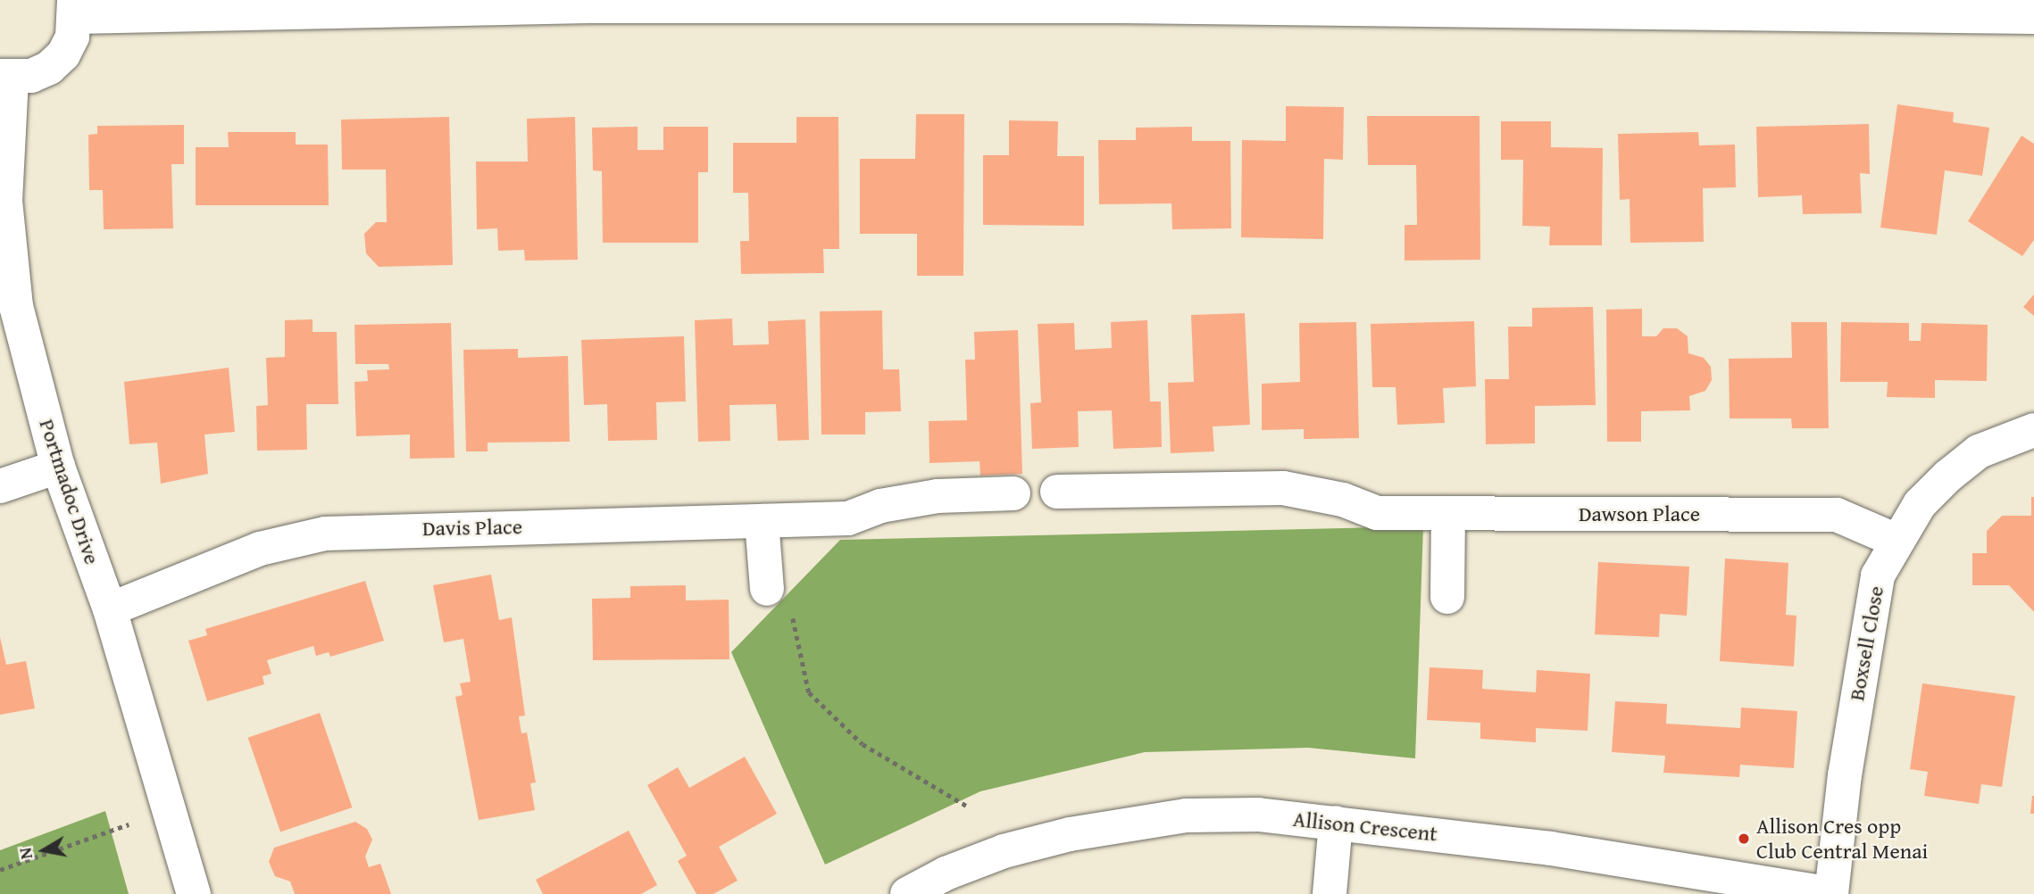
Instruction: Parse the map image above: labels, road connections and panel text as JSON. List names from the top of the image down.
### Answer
{
  "streets": {
    "street": [
      "Portmadoc Drive",
      "Dawson Place",
      "Davis Place",
      "Boxsell Close",
      "Allison Crescent"
    ]
  },
  "crossings": [
    ["Portmadoc Drive", "Davis Place"],
    ["Dawson Place", "Boxsell Close"],
    ["Boxsell Close", "Allison Crescent"]
  ],
  "places": ["Allison Cres opp Club Central Menai"],
  "north": "left"
}
